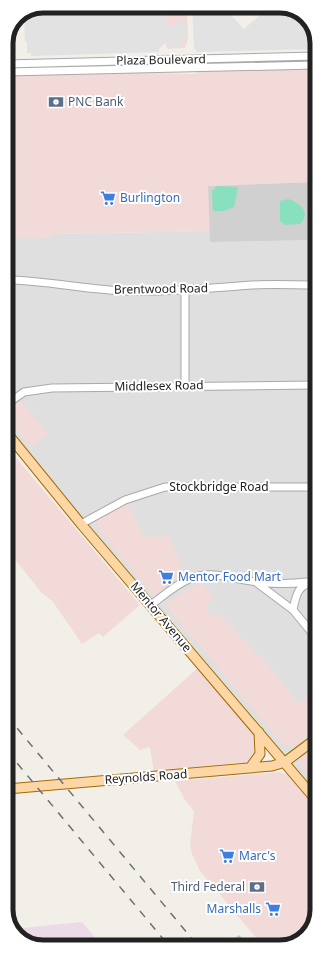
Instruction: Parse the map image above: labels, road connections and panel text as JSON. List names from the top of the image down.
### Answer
{
  "streets": {
    "main road": ["Mentor Avenue", "Reynolds Road"],
    "street": [
      "Plaza Boulevard",
      "Brentwood Road",
      "Middlesex Road",
      "Stockbridge Road"
    ]
  },
  "crossings": [
    ["Stockbridge Road", "Mentor Avenue"],
    ["Mentor Avenue", "Reynolds Road"]
  ],
  "places": {
    "bank": ["PNC Bank", "Third Federal"],
    "supermarket": [
      "Burlington",
      "Mentor Food Mart",
      "Marc's",
      "Marshalls"
    ]
  }
}
